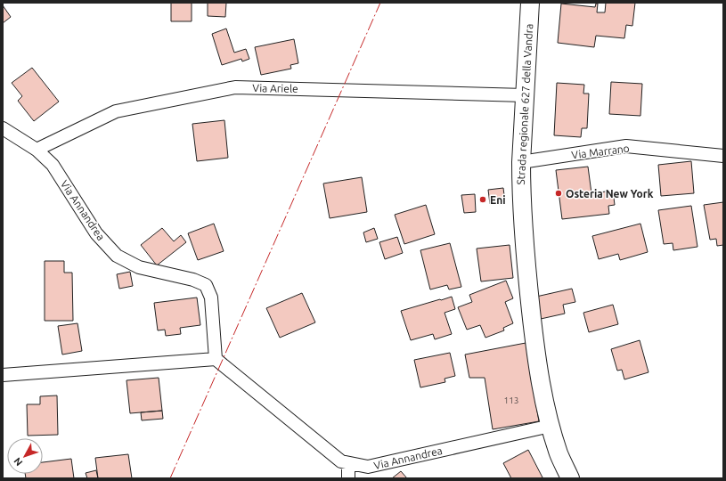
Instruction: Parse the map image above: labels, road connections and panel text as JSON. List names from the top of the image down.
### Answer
{
  "streets": {
    "main road": ["Strada regionale 627 della Vandra"],
    "street": ["Via Ariele", "Via Marrano", "Via Annandrea"]
  },
  "crossings": [
    ["Via Ariele", "Strada regionale 627 della Vandra"],
    ["Via Ariele", "Via Annandrea"],
    ["Strada regionale 627 della Vandra", "Via Marrano"],
    ["Strada regionale 627 della Vandra", "Via Annandrea"]
  ],
  "places": ["Osteria New York", "Eni"],
  "house_numbers": ["113"],
  "north": "bottom left"
}
